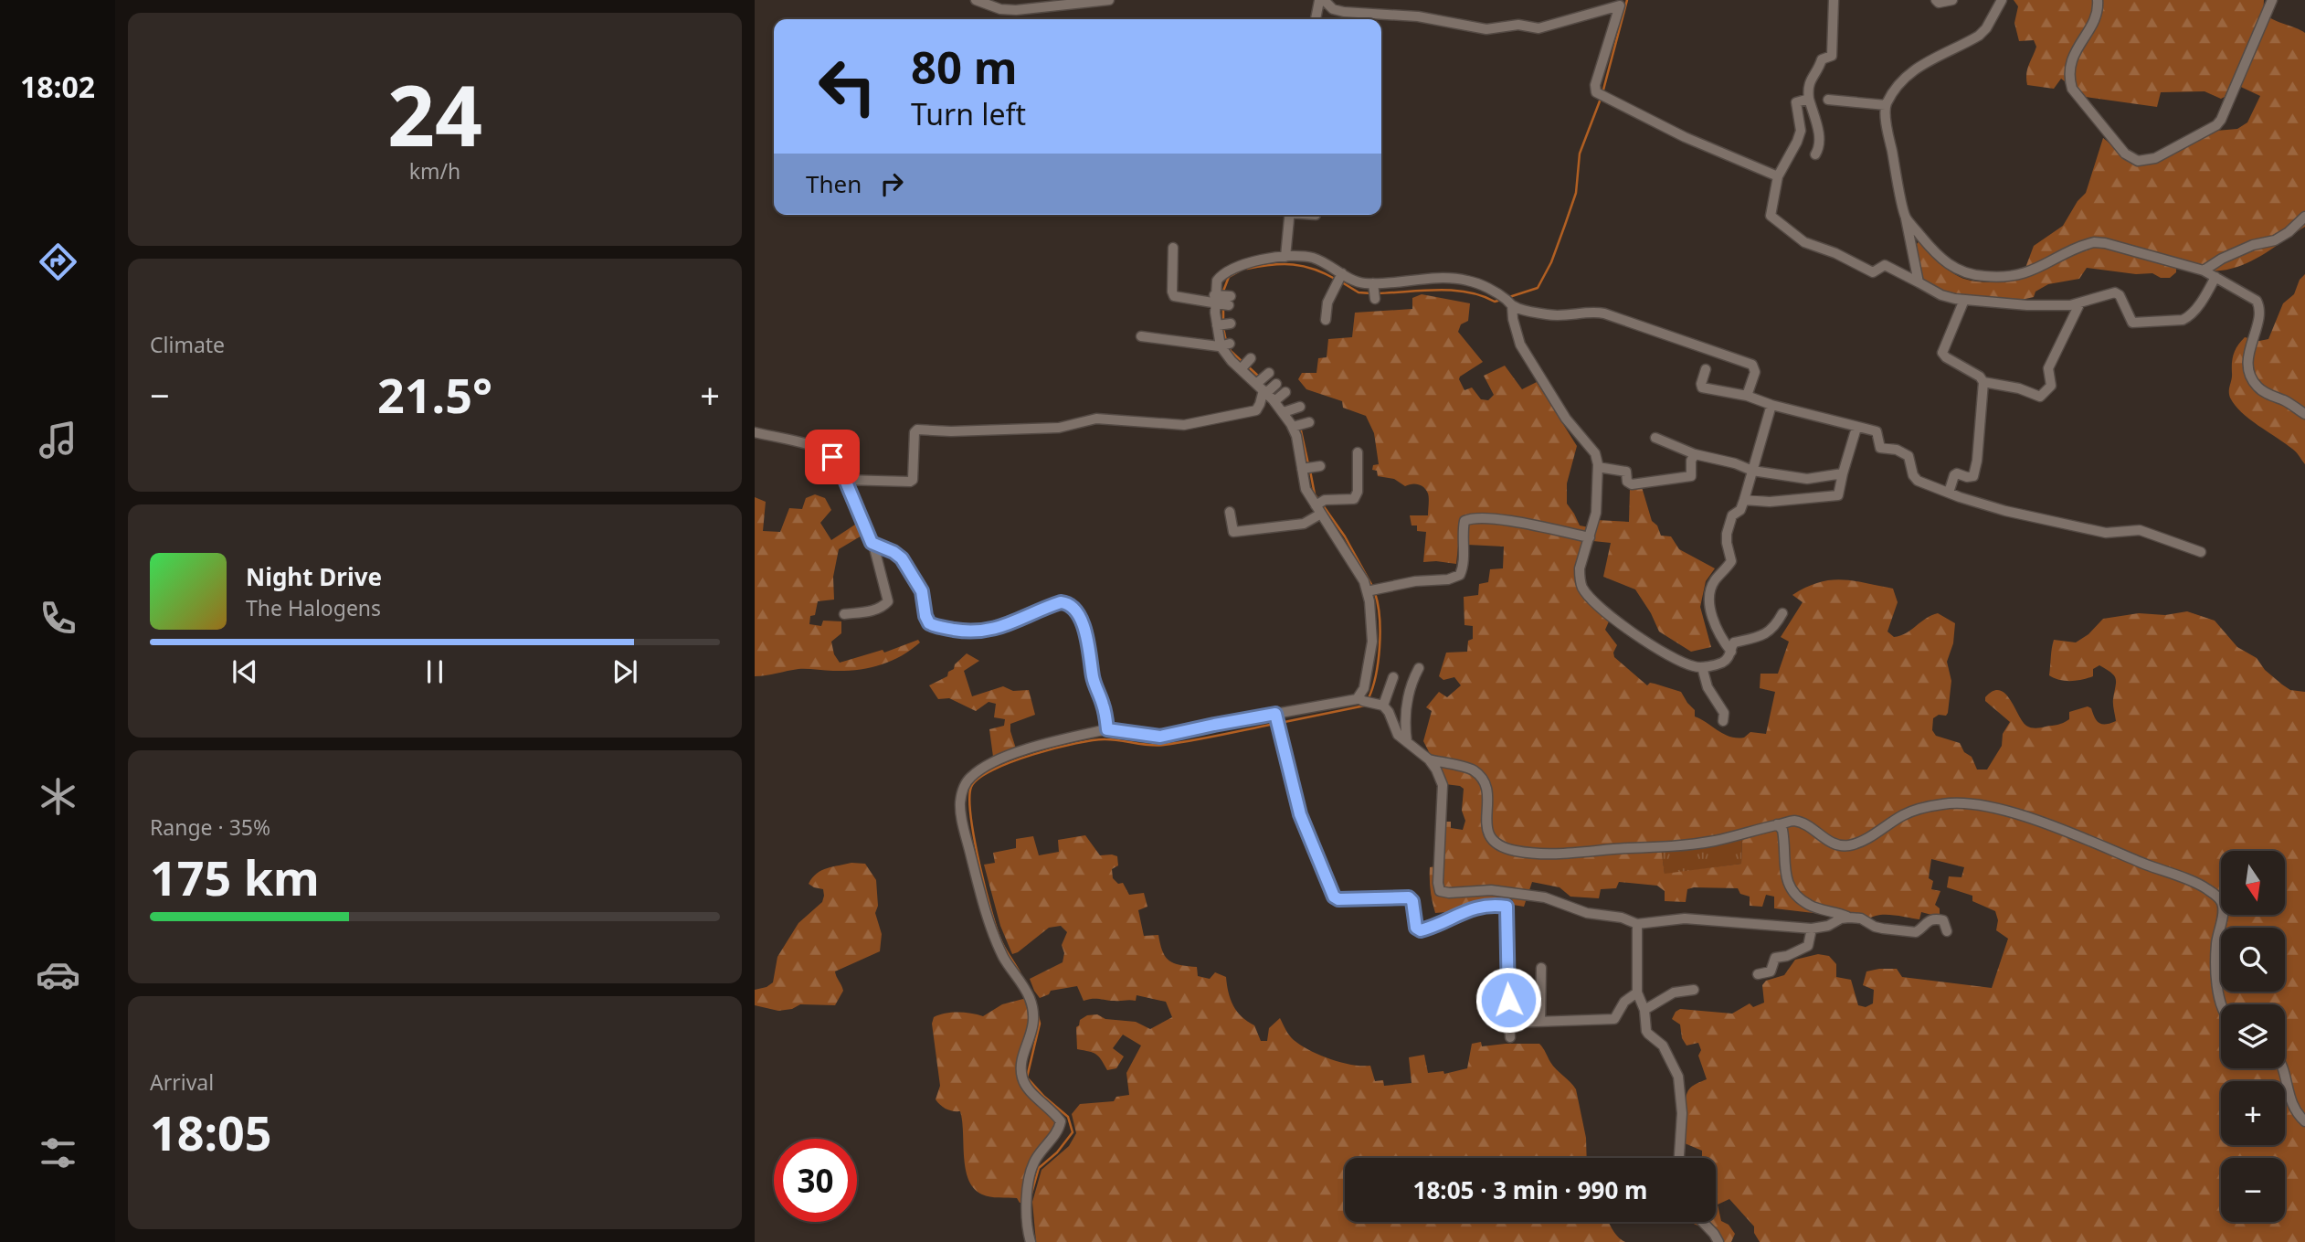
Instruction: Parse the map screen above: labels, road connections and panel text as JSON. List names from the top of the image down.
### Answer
{
  "north": "bottom",
  "page": {
    "tabs": "18:02",
    "tile": [
      ["24", "km/h"],
      "Climate",
      ["Range · 35%", "175 km"],
      ["Arrival", "18:05"]
    ],
    "turn": ["80 m", "Turn left"],
    "then": "Then",
    "heat": ["−", "21.5°", "+"],
    "song": ["Night Drive", "The Halogens"],
    "map_buttons": ["+", "−"],
    "limit": "30",
    "trip": "18:05 · 3 min · 990 m"
  }
}
